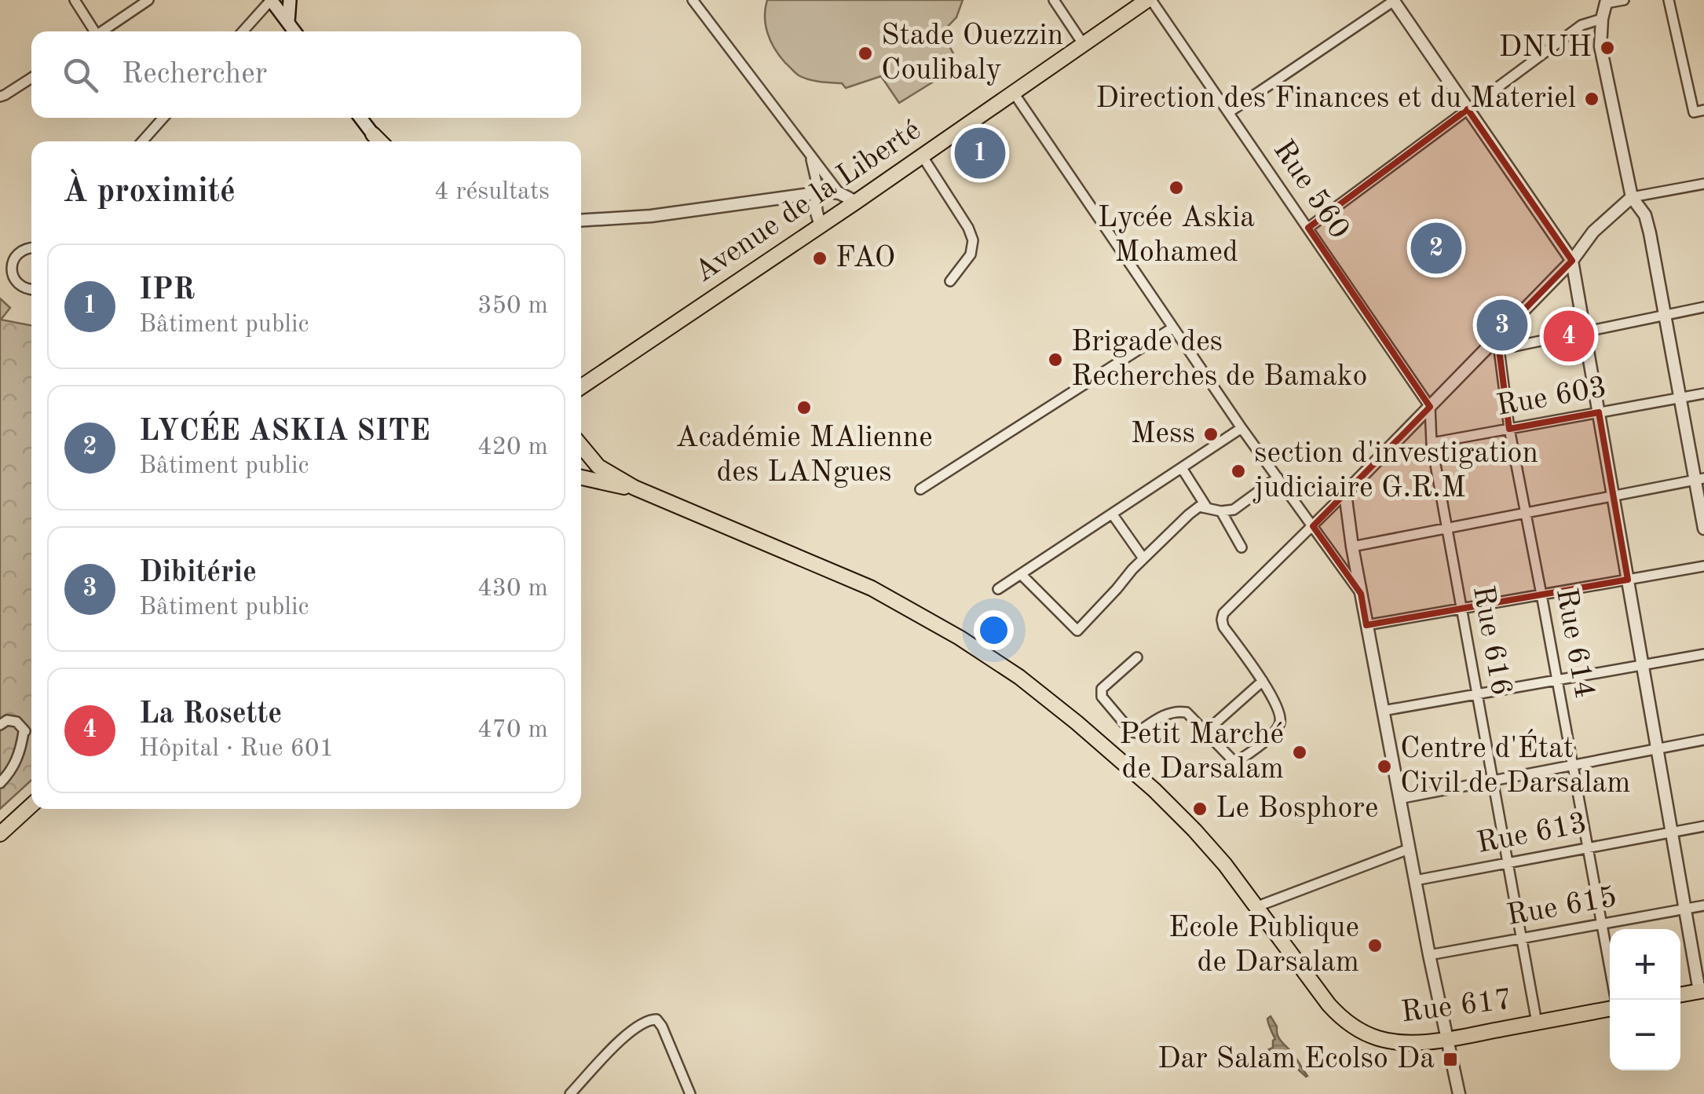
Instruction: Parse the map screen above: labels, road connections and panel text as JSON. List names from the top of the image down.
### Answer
{
  "streets": {
    "main road": ["Avenue de la Liberté", "Rue 617"],
    "street": [
      "Rue 560",
      "Rue 603",
      "Rue 616",
      "Rue 614",
      "Rue 613",
      "Rue 615"
    ]
  },
  "crossings": [
    ["Rue 560", "Avenue de la Liberté"],
    ["Rue 560", "Rue 616"],
    ["Rue 603", "Rue 616"],
    ["Rue 603", "Rue 614"],
    ["Rue 616", "Rue 613"],
    ["Rue 616", "Rue 615"],
    ["Rue 616", "Rue 617"],
    ["Rue 614", "Rue 613"],
    ["Rue 614", "Rue 615"]
  ],
  "places": {
    "other": [
      "DNUH",
      "Stade Ouezzin Coulibaly",
      "Direction des Finances et du Materiel",
      "Lycée Askia Mohamed",
      "FAO",
      "Brigade des Recherches de Bamako",
      "Académie MAlienne des LANgues",
      "Mess",
      "section d'investigation judiciaire G.R.M",
      "Petit Marché de Darsalam",
      "Centre d'État Civil de Darsalam",
      "Le Bosphore",
      "Ecole Publique de Darsalam"
    ],
    "transit": ["Dar Salam Ecolso Da"]
  },
  "page": {
    "search": "Rechercher",
    "pins": [
      "1",
      "2",
      "3",
      "4"
    ],
    "heading": ["À proximité", "4 résultats"],
    "list": [
      {
        "mark": "1",
        "name": "IPR",
        "note": "Bâtiment public",
        "value": "350 m"
      },
      {
        "mark": "2",
        "name": "LYCÉE ASKIA SITE",
        "note": "Bâtiment public",
        "value": "420 m"
      },
      {
        "mark": "3",
        "name": "Dibitérie",
        "note": "Bâtiment public",
        "value": "430 m"
      },
      {
        "mark": "4",
        "name": "La Rosette",
        "note": "Hôpital · Rue 601",
        "value": "470 m"
      }
    ],
    "map_buttons": ["+", "−"]
  }
}
